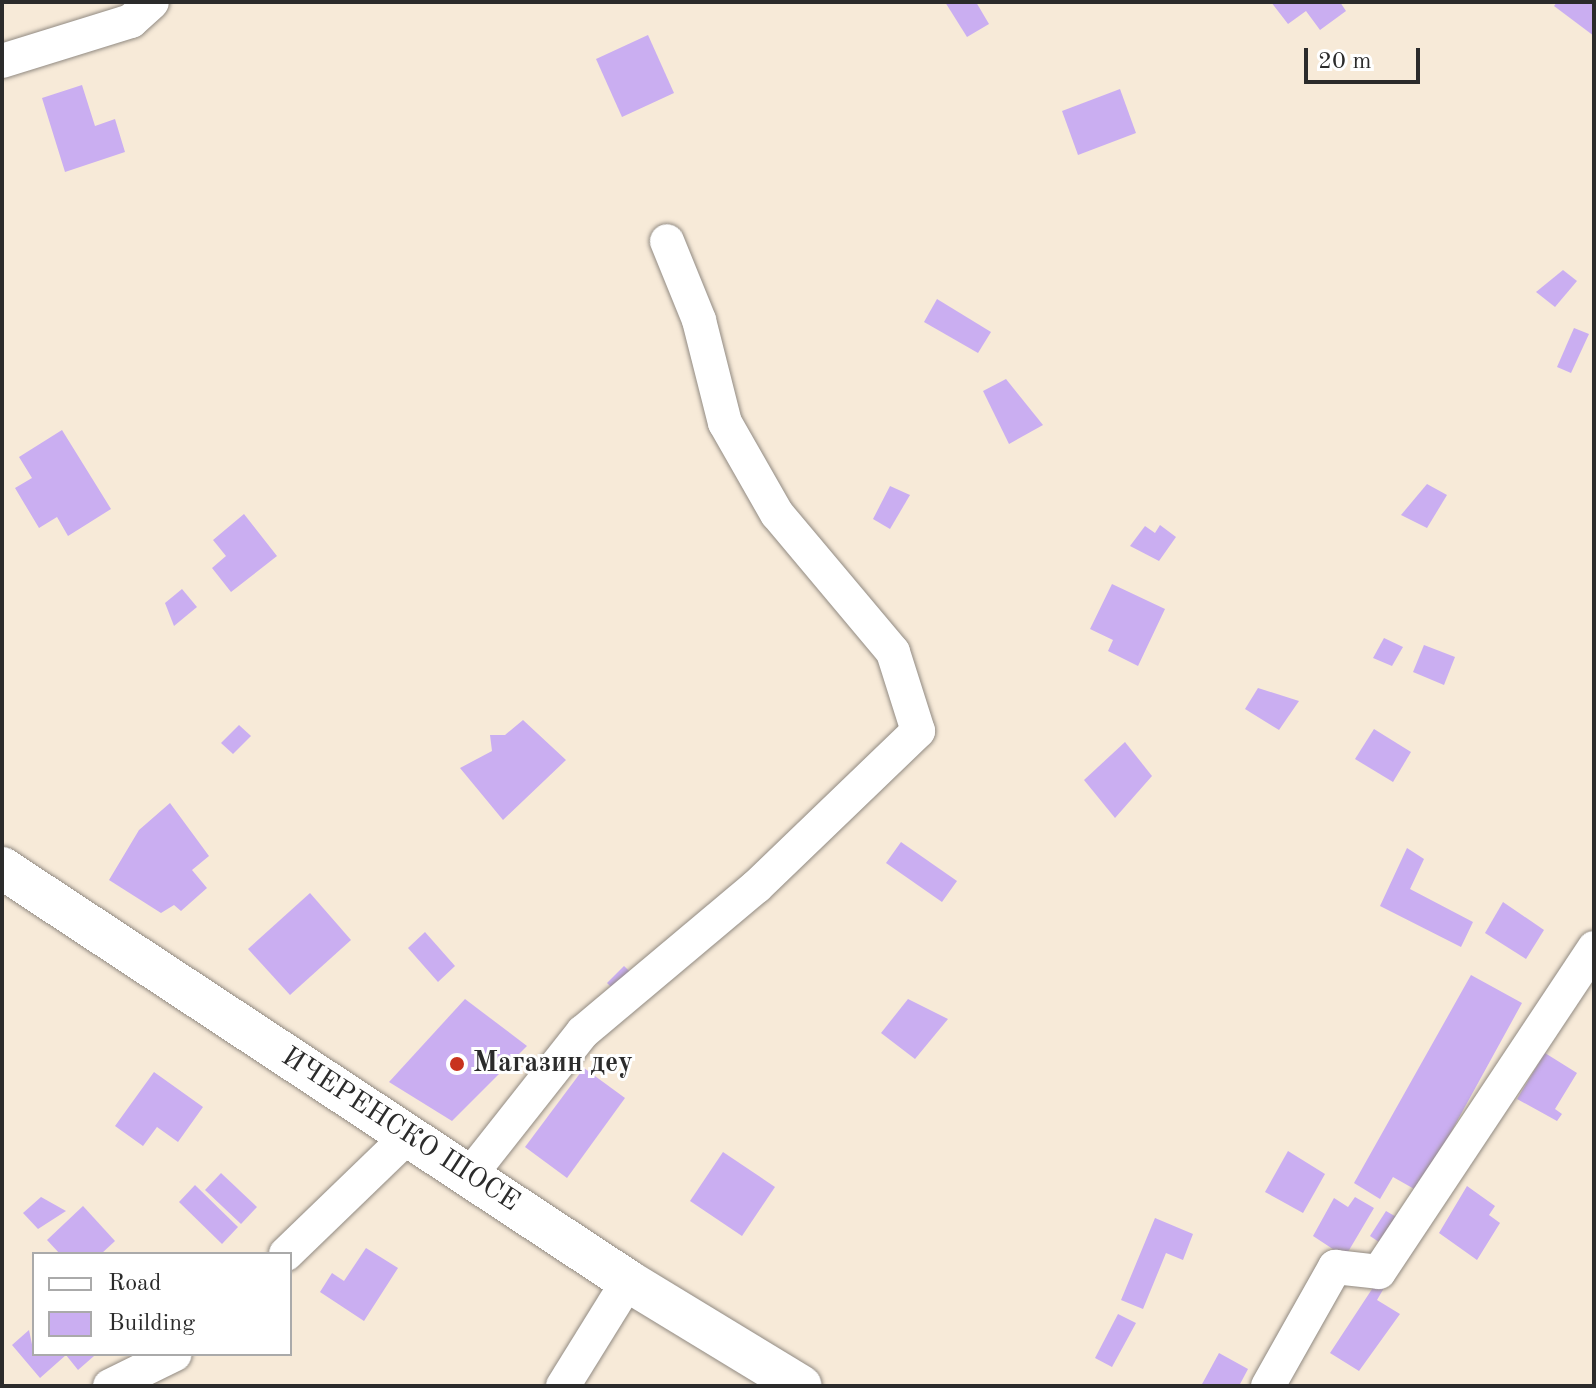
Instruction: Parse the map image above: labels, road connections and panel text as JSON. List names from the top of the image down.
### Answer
{
  "streets": {
    "street": ["ИЧЕРЕНСКО ШОСЕ"]
  },
  "places": ["Магазин деу"],
  "legend": ["Road", "Building"],
  "scale_bar": "20 m"
}
